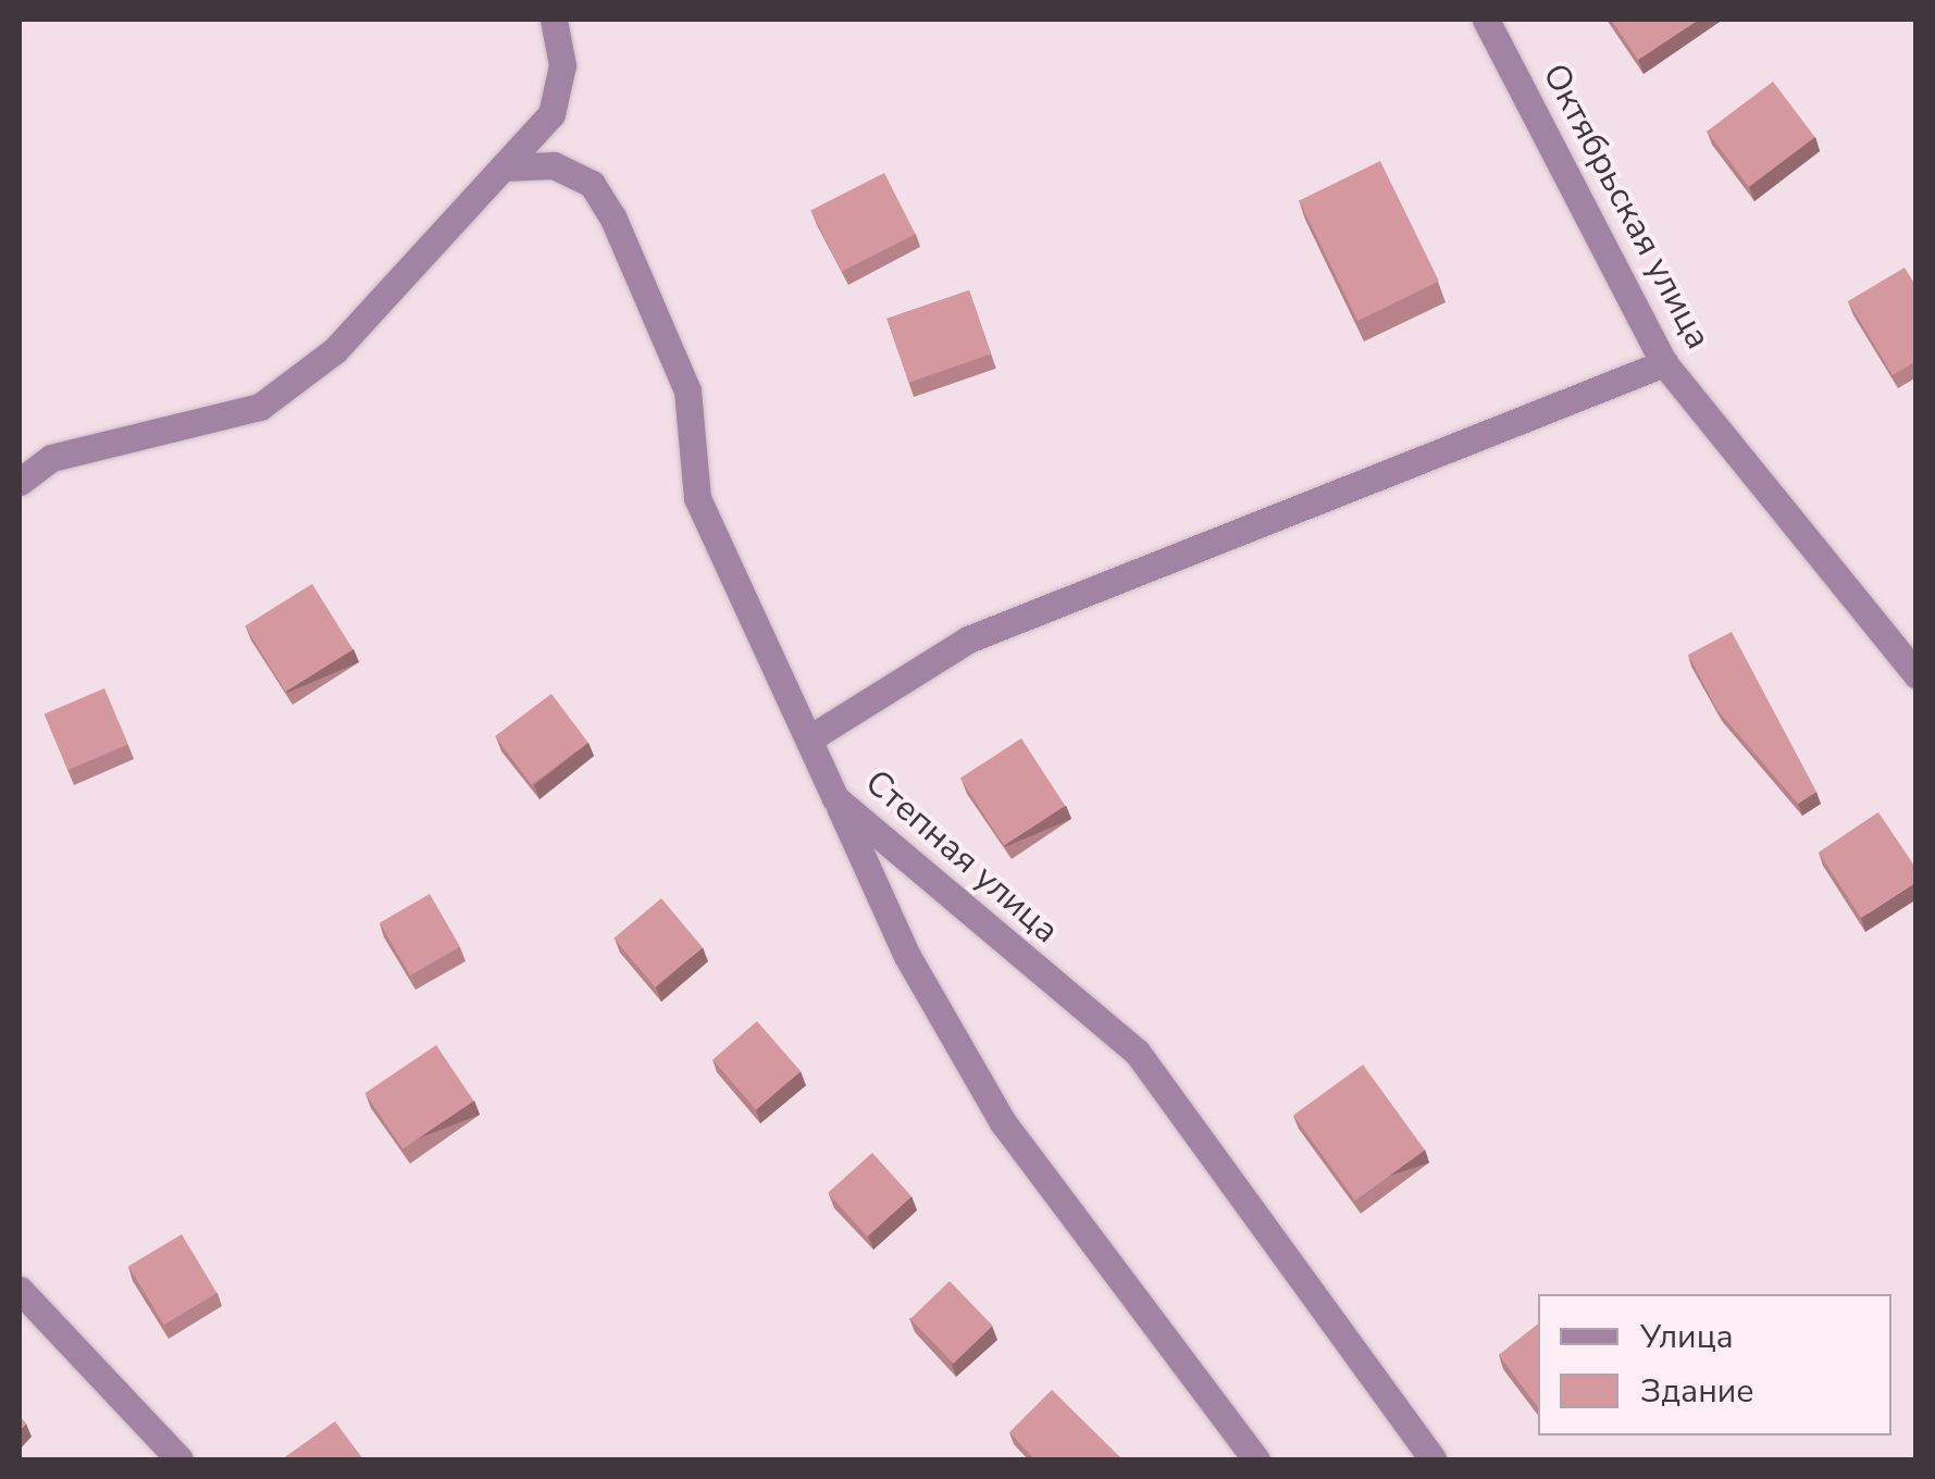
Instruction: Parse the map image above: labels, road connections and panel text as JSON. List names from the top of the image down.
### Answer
{
  "streets": {
    "street": ["Октябрьская улица", "Степная улица"]
  },
  "legend": ["Улица", "Здание"]
}
